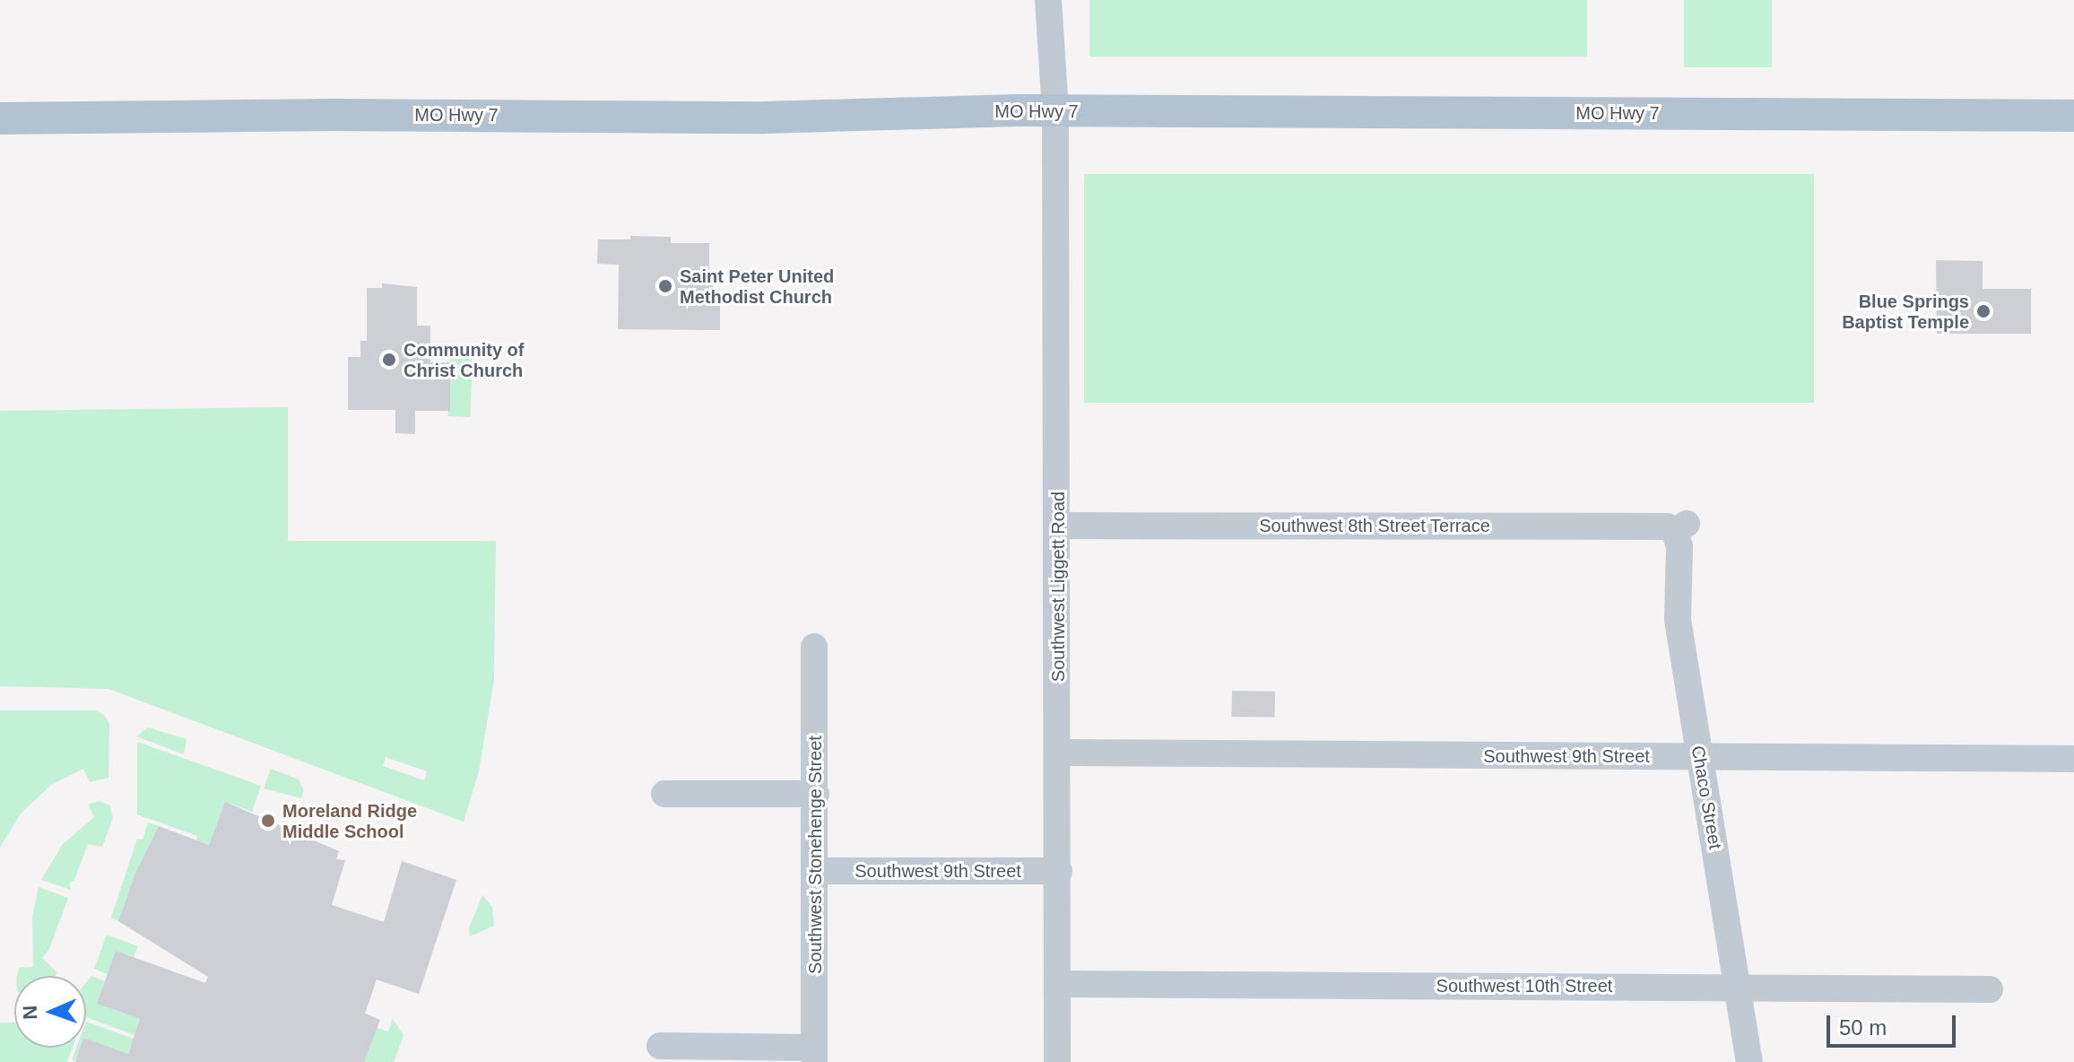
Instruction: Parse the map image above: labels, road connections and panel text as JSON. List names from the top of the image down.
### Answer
{
  "streets": {
    "main road": ["MO Hwy 7"],
    "street": [
      "Southwest 8th Street Terrace",
      "Southwest Liggett Road",
      "Southwest 9th Street",
      "Chaco Street",
      "Southwest Stonehenge Street",
      "Southwest 10th Street"
    ]
  },
  "crossings": [
    ["MO Hwy 7", "Southwest Liggett Road"],
    ["Southwest 8th Street Terrace", "Southwest Liggett Road"],
    ["Southwest 8th Street Terrace", "Chaco Street"],
    ["Southwest Liggett Road", "Southwest 9th Street"],
    ["Southwest Liggett Road", "Southwest 10th Street"],
    ["Southwest 9th Street", "Chaco Street"],
    ["Southwest 9th Street", "Southwest Stonehenge Street"],
    ["Chaco Street", "Southwest 10th Street"]
  ],
  "places": [
    "Saint Peter United Methodist Church",
    "Blue Springs Baptist Temple",
    "Community of Christ Church",
    "Moreland Ridge Middle School"
  ],
  "scale_bar": "50 m",
  "north": "left"
}
